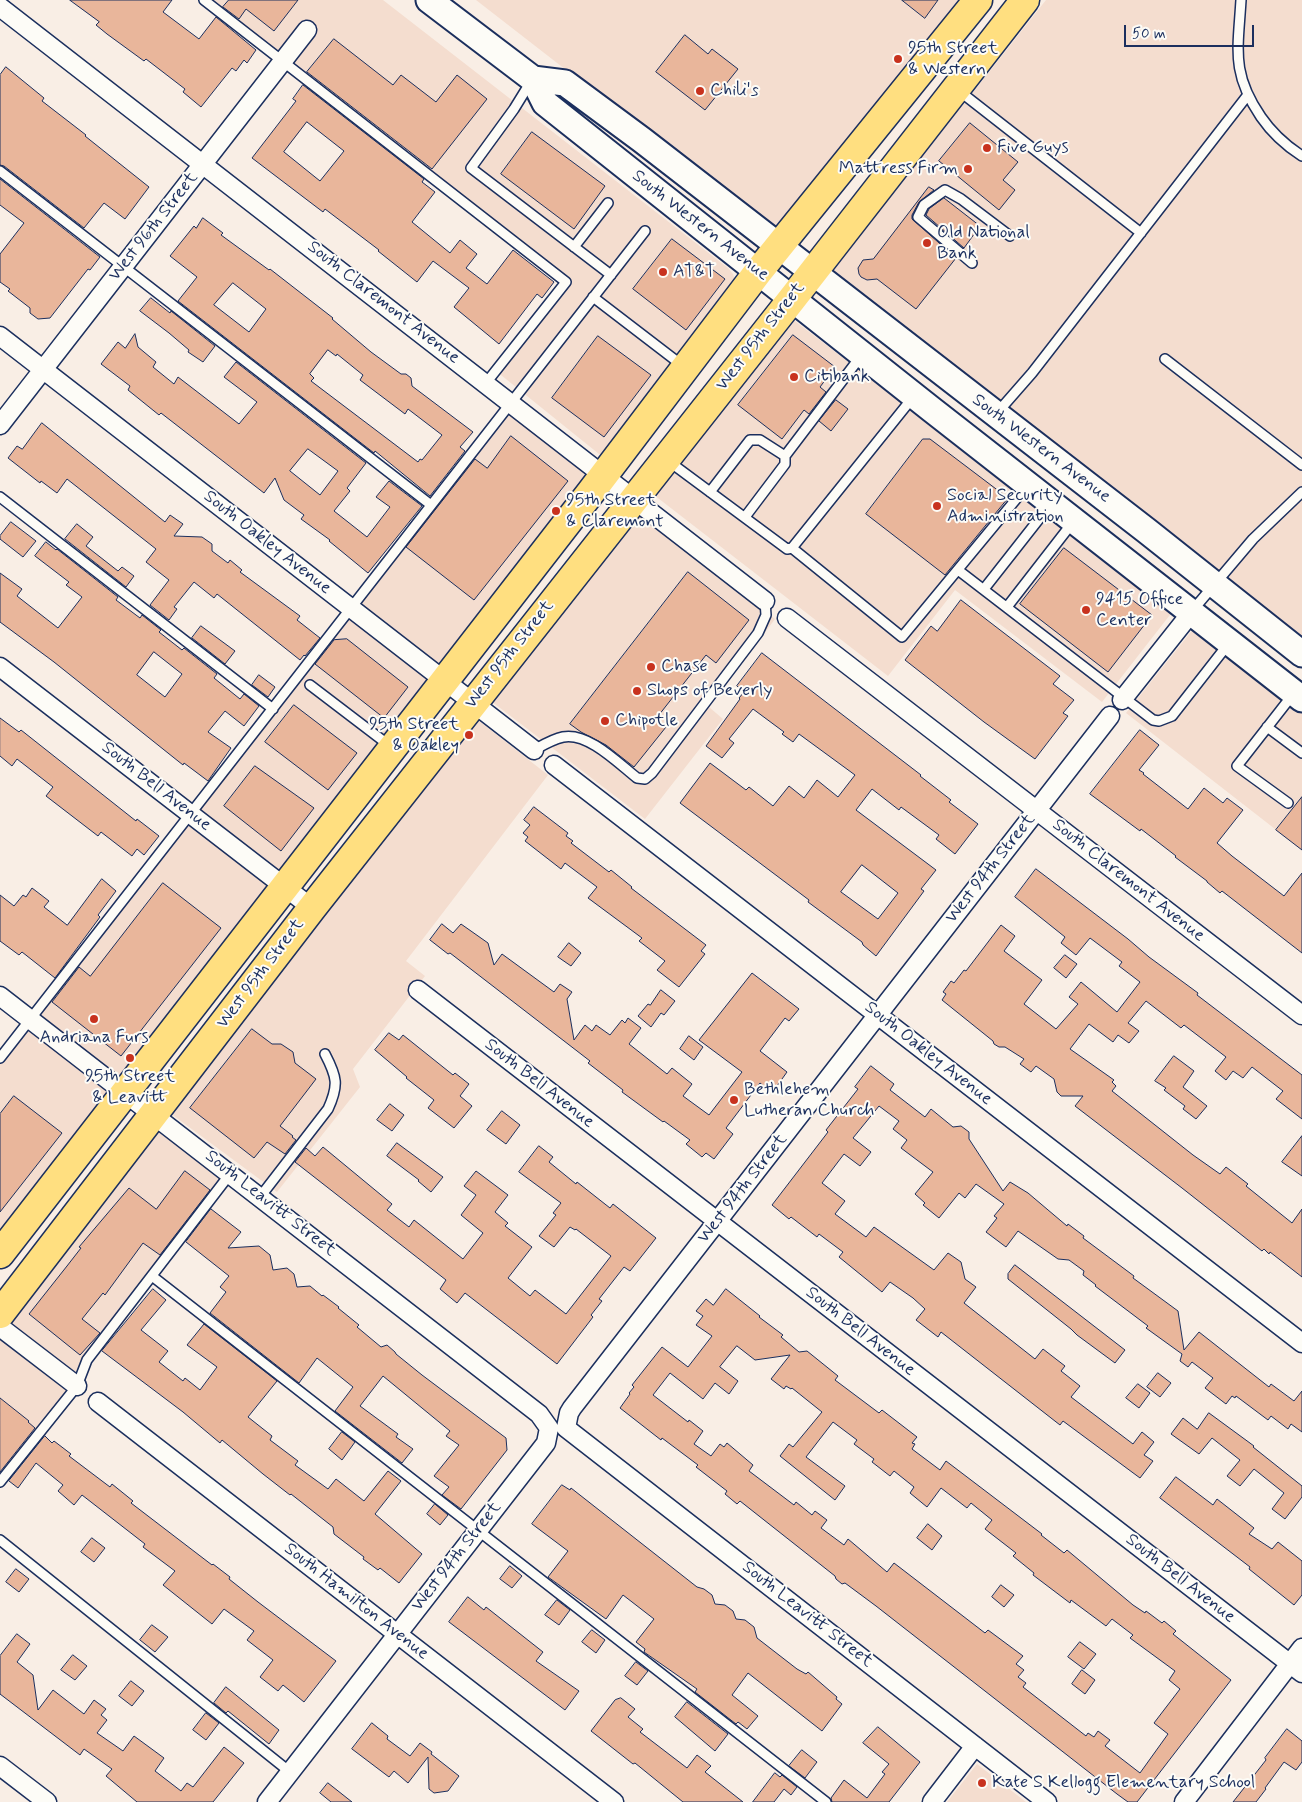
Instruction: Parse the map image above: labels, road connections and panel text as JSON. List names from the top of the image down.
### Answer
{
  "streets": {
    "main road": ["South Western Avenue", "West 95th Street"],
    "street": [
      "West 96th Street",
      "South Claremont Avenue",
      "South Oakley Avenue",
      "South Bell Avenue",
      "West 94th Street",
      "South Leavitt Street",
      "South Hamilton Avenue"
    ]
  },
  "crossings": [
    ["South Western Avenue", "West 95th Street"],
    ["West 96th Street", "South Claremont Avenue"],
    ["West 96th Street", "South Oakley Avenue"],
    ["South Claremont Avenue", "West 95th Street"],
    ["South Claremont Avenue", "West 94th Street"],
    ["West 95th Street", "South Oakley Avenue"],
    ["West 95th Street", "South Bell Avenue"],
    ["West 95th Street", "South Leavitt Street"],
    ["South Oakley Avenue", "West 94th Street"],
    ["South Bell Avenue", "West 94th Street"],
    ["West 94th Street", "South Leavitt Street"],
    ["West 94th Street", "South Hamilton Avenue"]
  ],
  "places": [
    "95th Street & Western",
    "Chili's",
    "Five Guys",
    "Mattress Firm",
    "Old National Bank",
    "AT&T",
    "Citibank",
    "Social Security Administration",
    "95th Street & Claremont",
    "9415 Office Center",
    "Chase",
    "Shops of Beverly",
    "Chipotle",
    "95th Street & Oakley",
    "Andriana Furs",
    "95th Street & Leavitt",
    "Bethlehem Lutheran Church",
    "Kate S Kellogg Elementary School"
  ],
  "scale_bar": "50 m"
}
